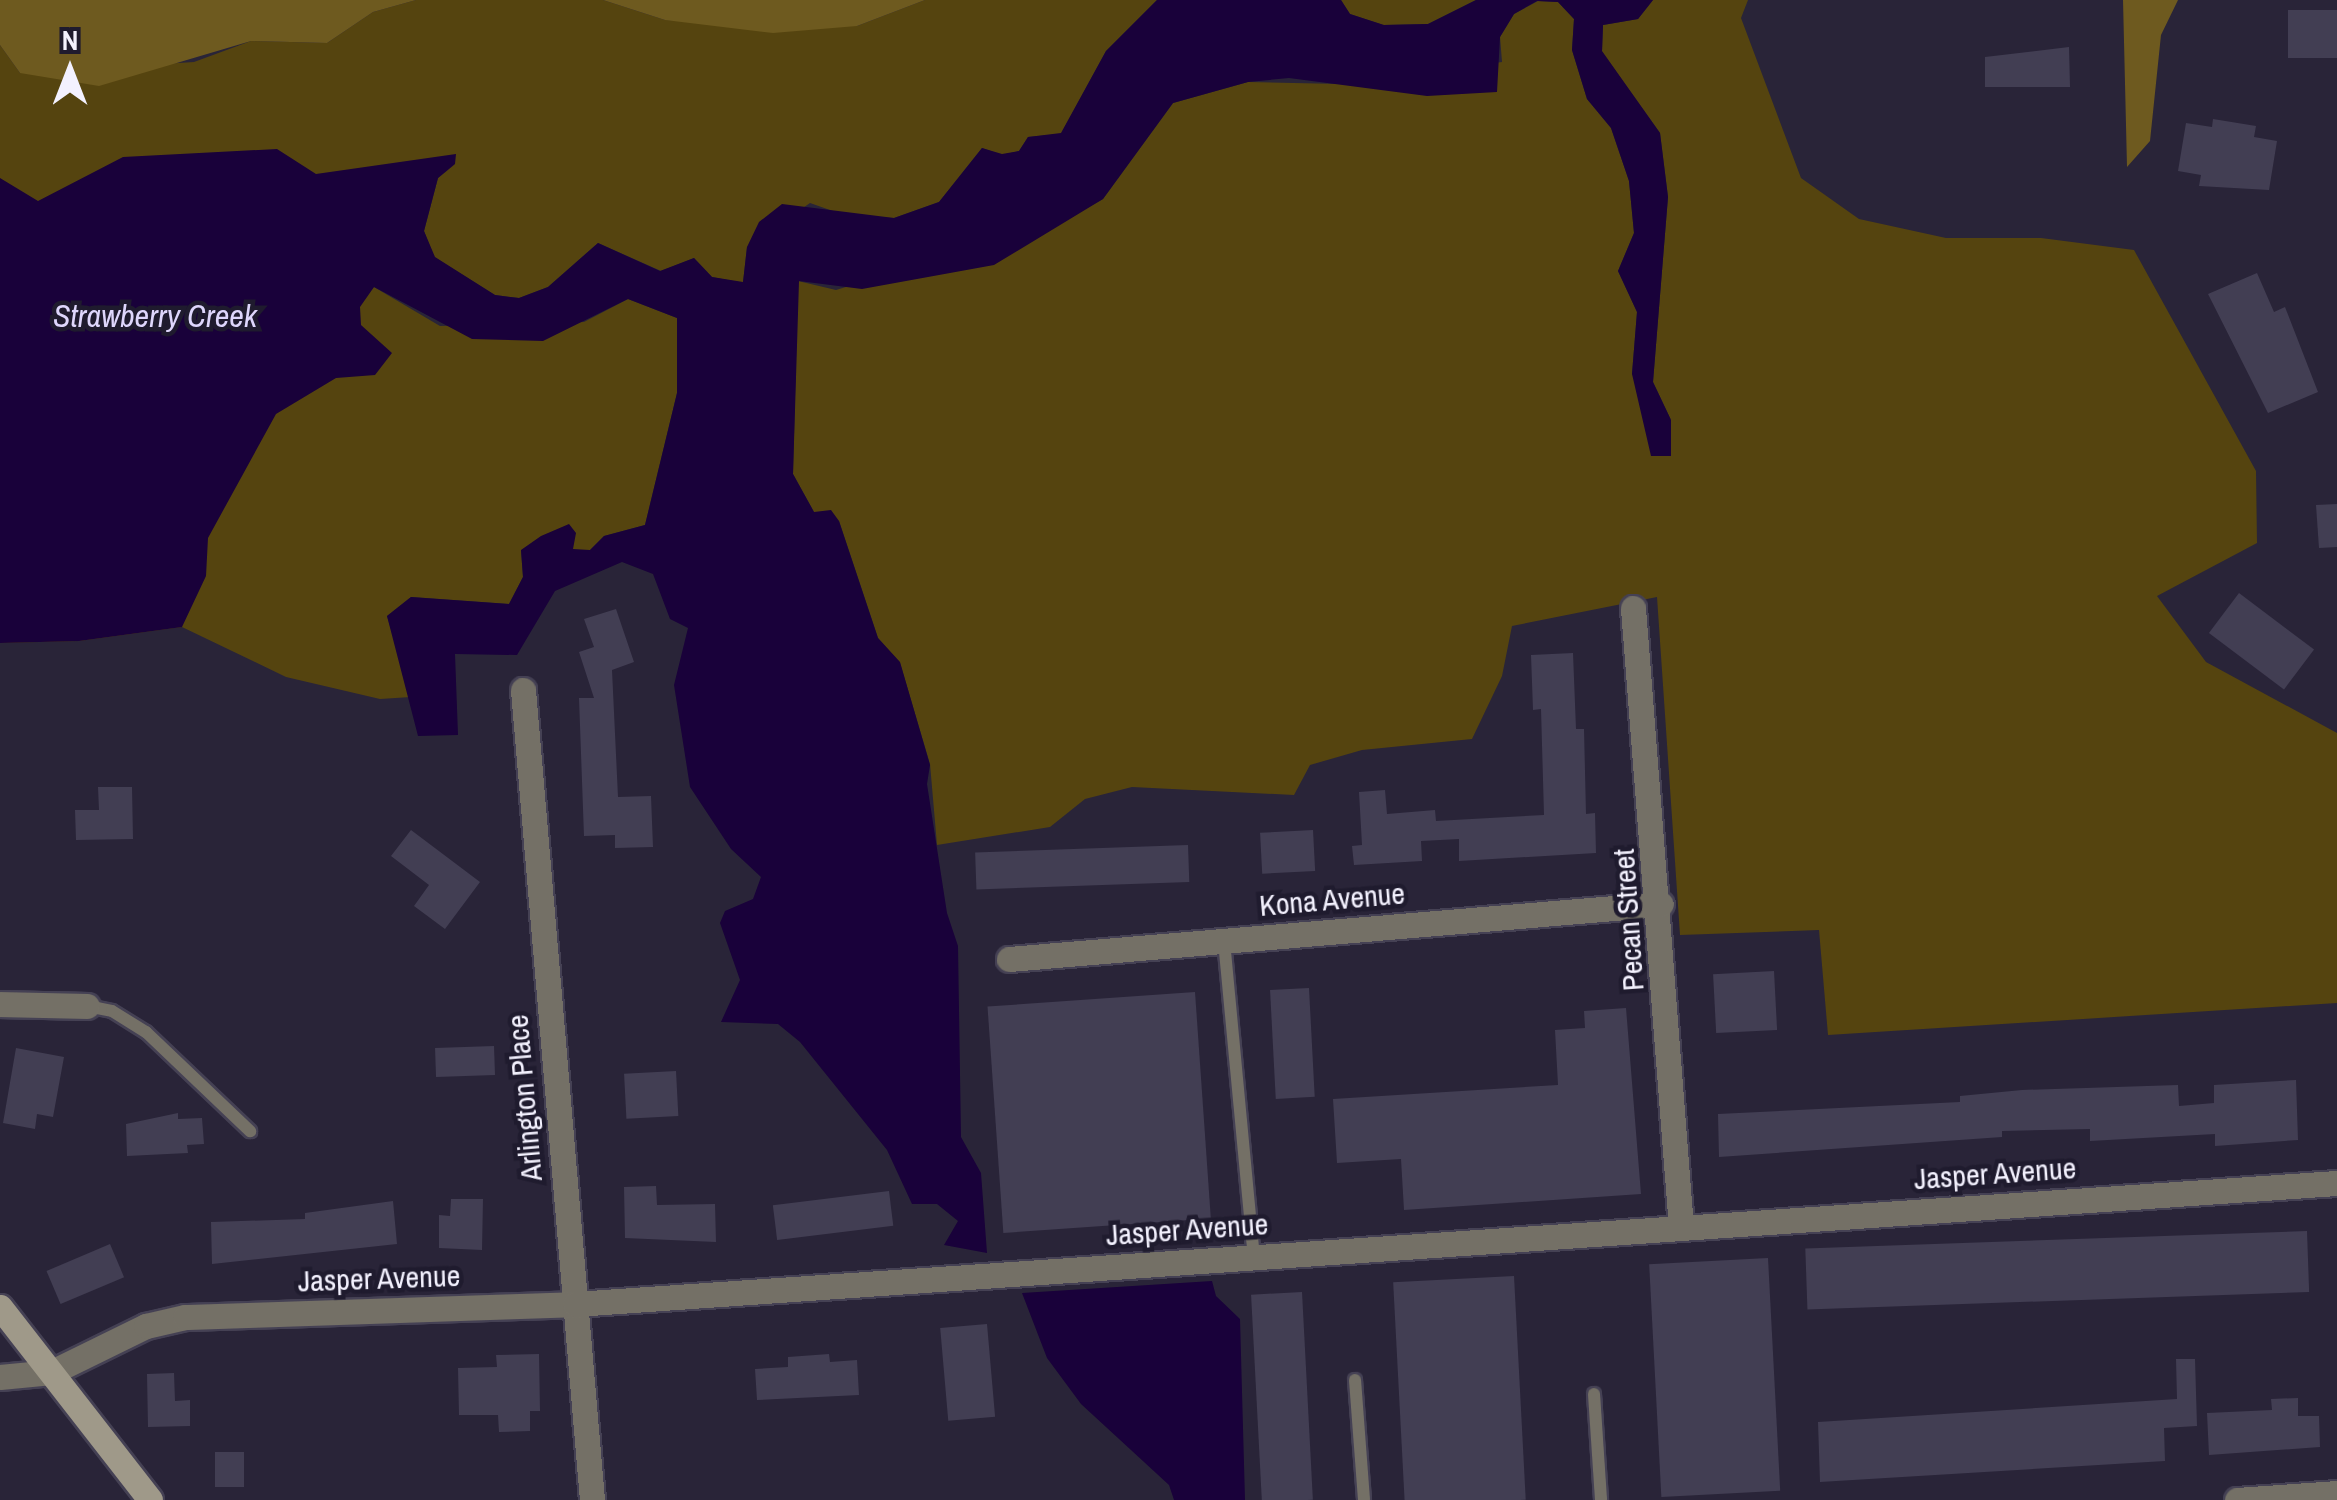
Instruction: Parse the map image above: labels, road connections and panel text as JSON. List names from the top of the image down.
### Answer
{
  "streets": {
    "street": [
      "Kona Avenue",
      "Pecan Street",
      "Arlington Place",
      "Jasper Avenue"
    ]
  },
  "crossings": [
    ["Kona Avenue", "Pecan Street"],
    ["Pecan Street", "Jasper Avenue"],
    ["Arlington Place", "Jasper Avenue"]
  ],
  "water": ["Strawberry Creek"],
  "north": "top"
}
